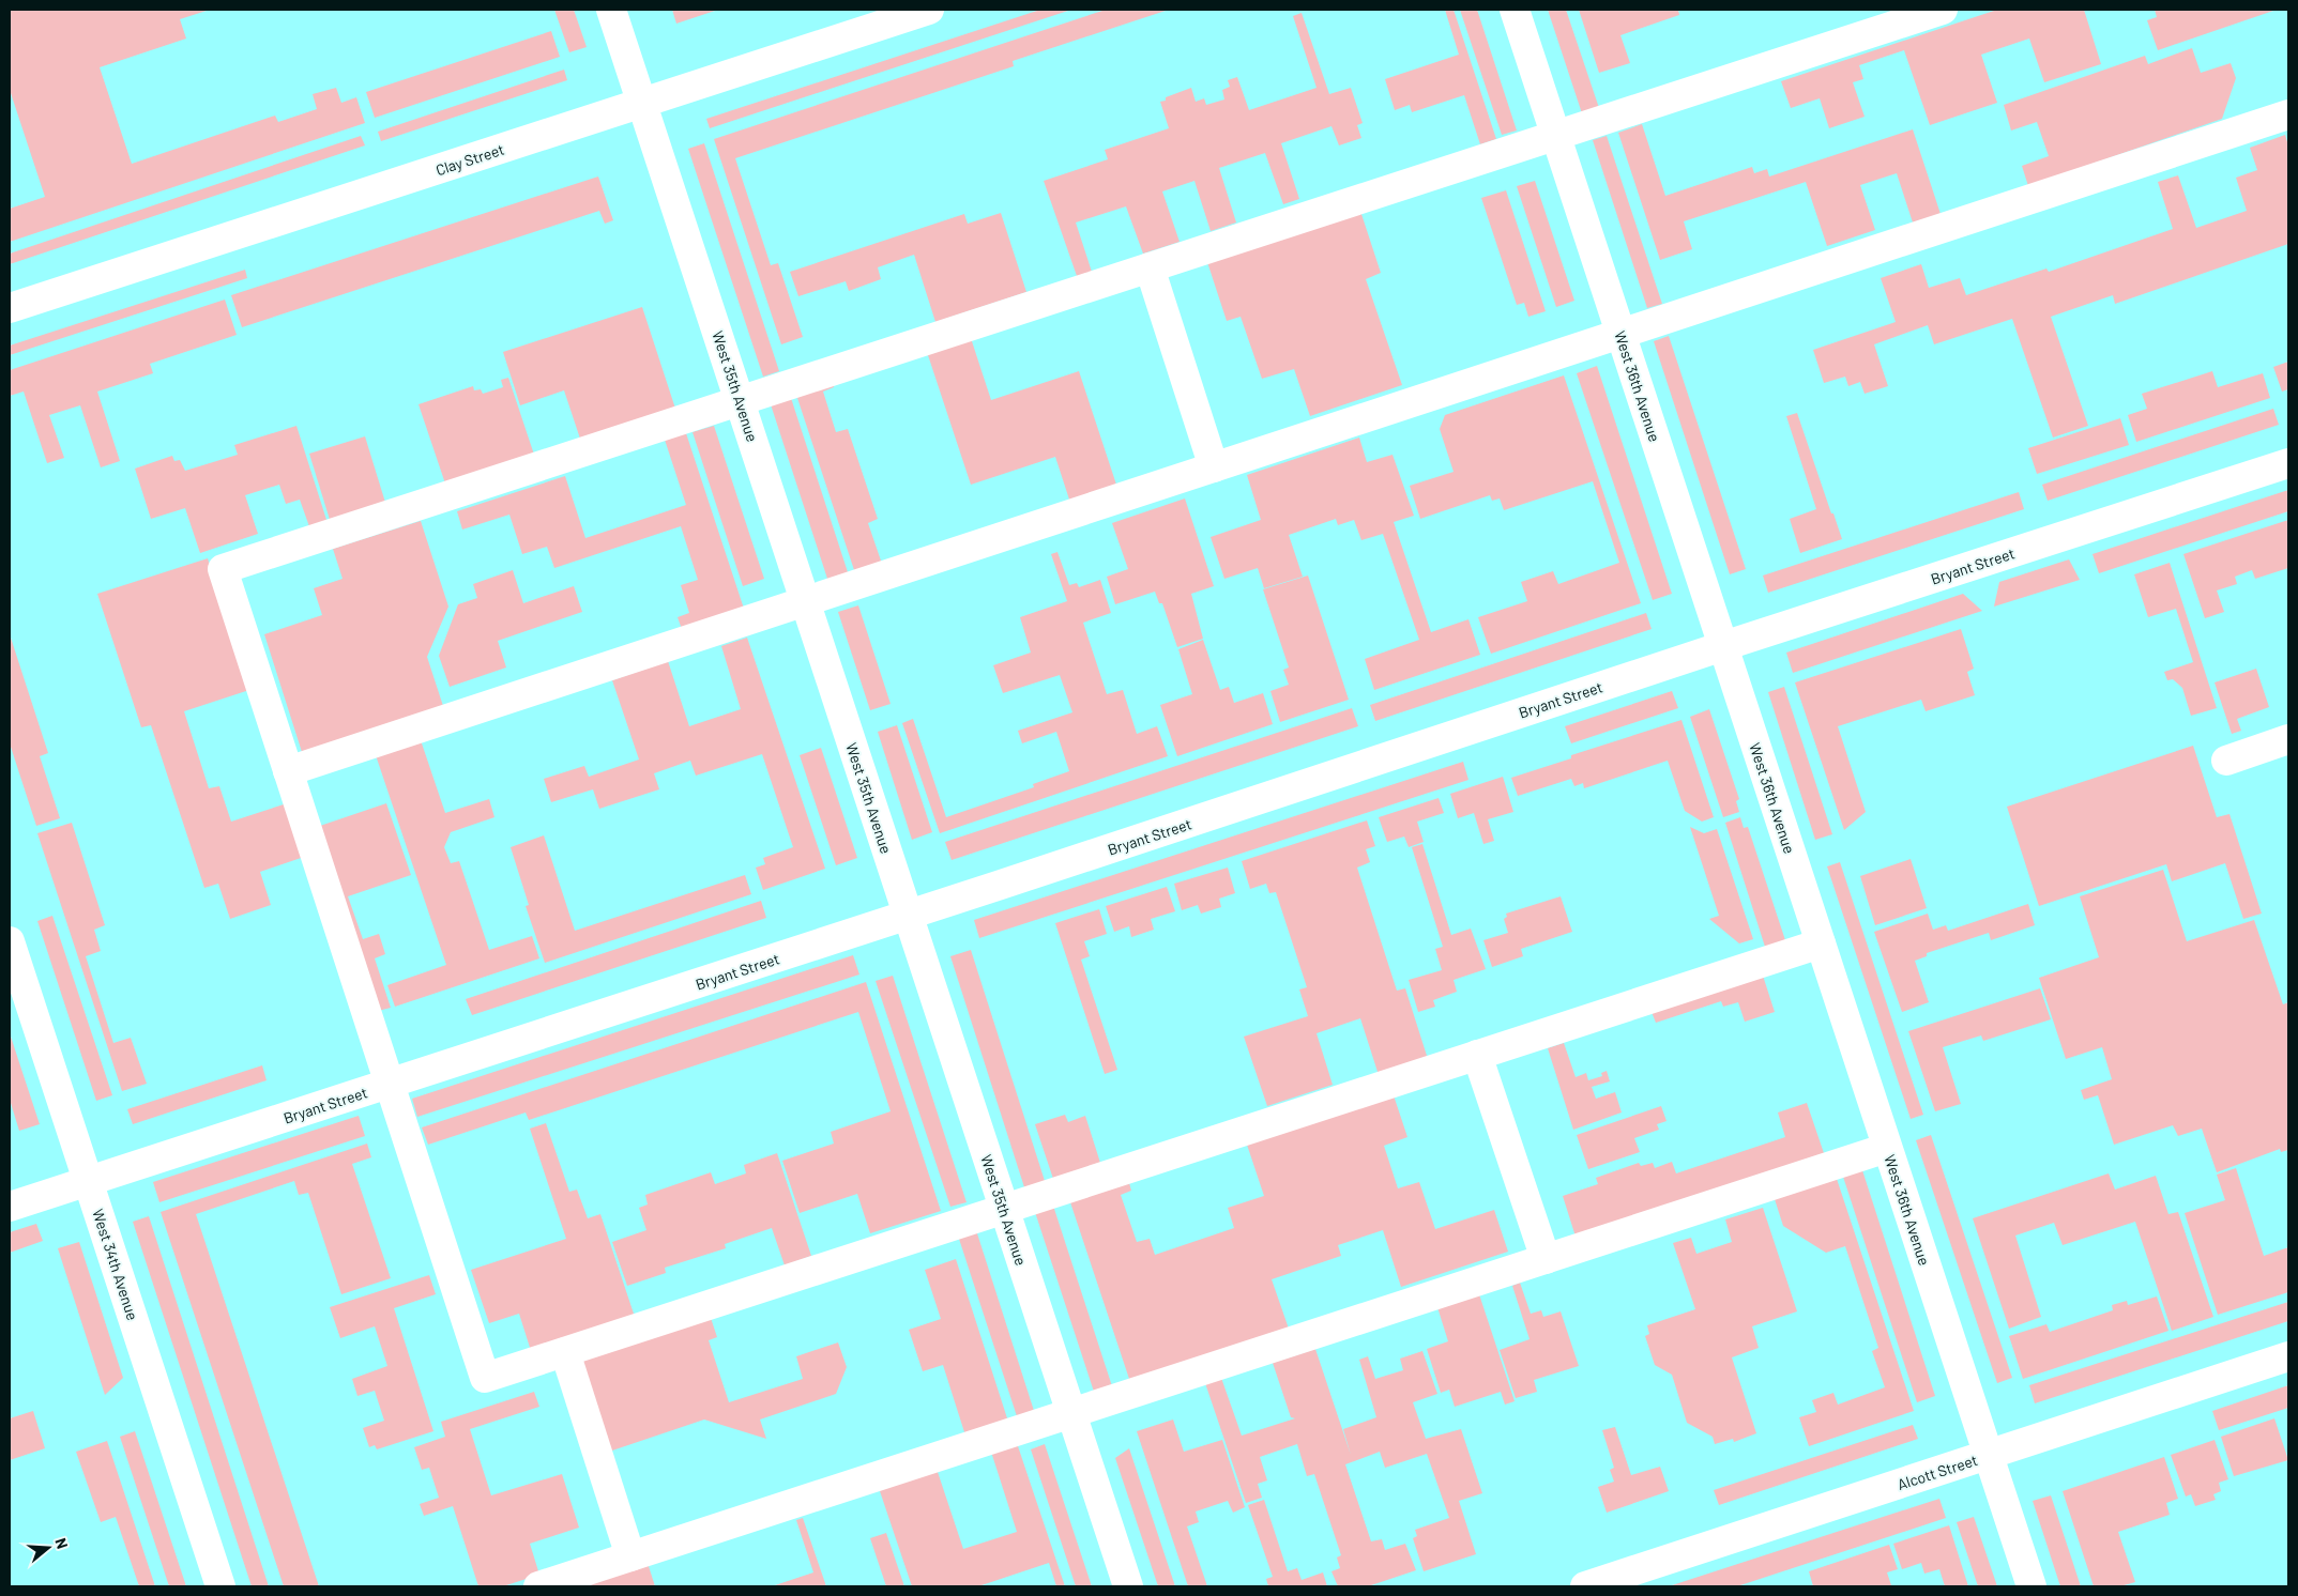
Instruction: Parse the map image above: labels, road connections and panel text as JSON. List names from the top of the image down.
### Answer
{
  "streets": {
    "street": [
      "Clay Street",
      "West 35th Avenue",
      "West 36th Avenue",
      "Bryant Street",
      "West 34th Avenue",
      "Alcott Street"
    ]
  },
  "crossings": [
    ["Clay Street", "West 35th Avenue"],
    ["West 35th Avenue", "Bryant Street"],
    ["West 36th Avenue", "Bryant Street"],
    ["West 36th Avenue", "Alcott Street"],
    ["Bryant Street", "West 34th Avenue"]
  ],
  "north": "right"
}
